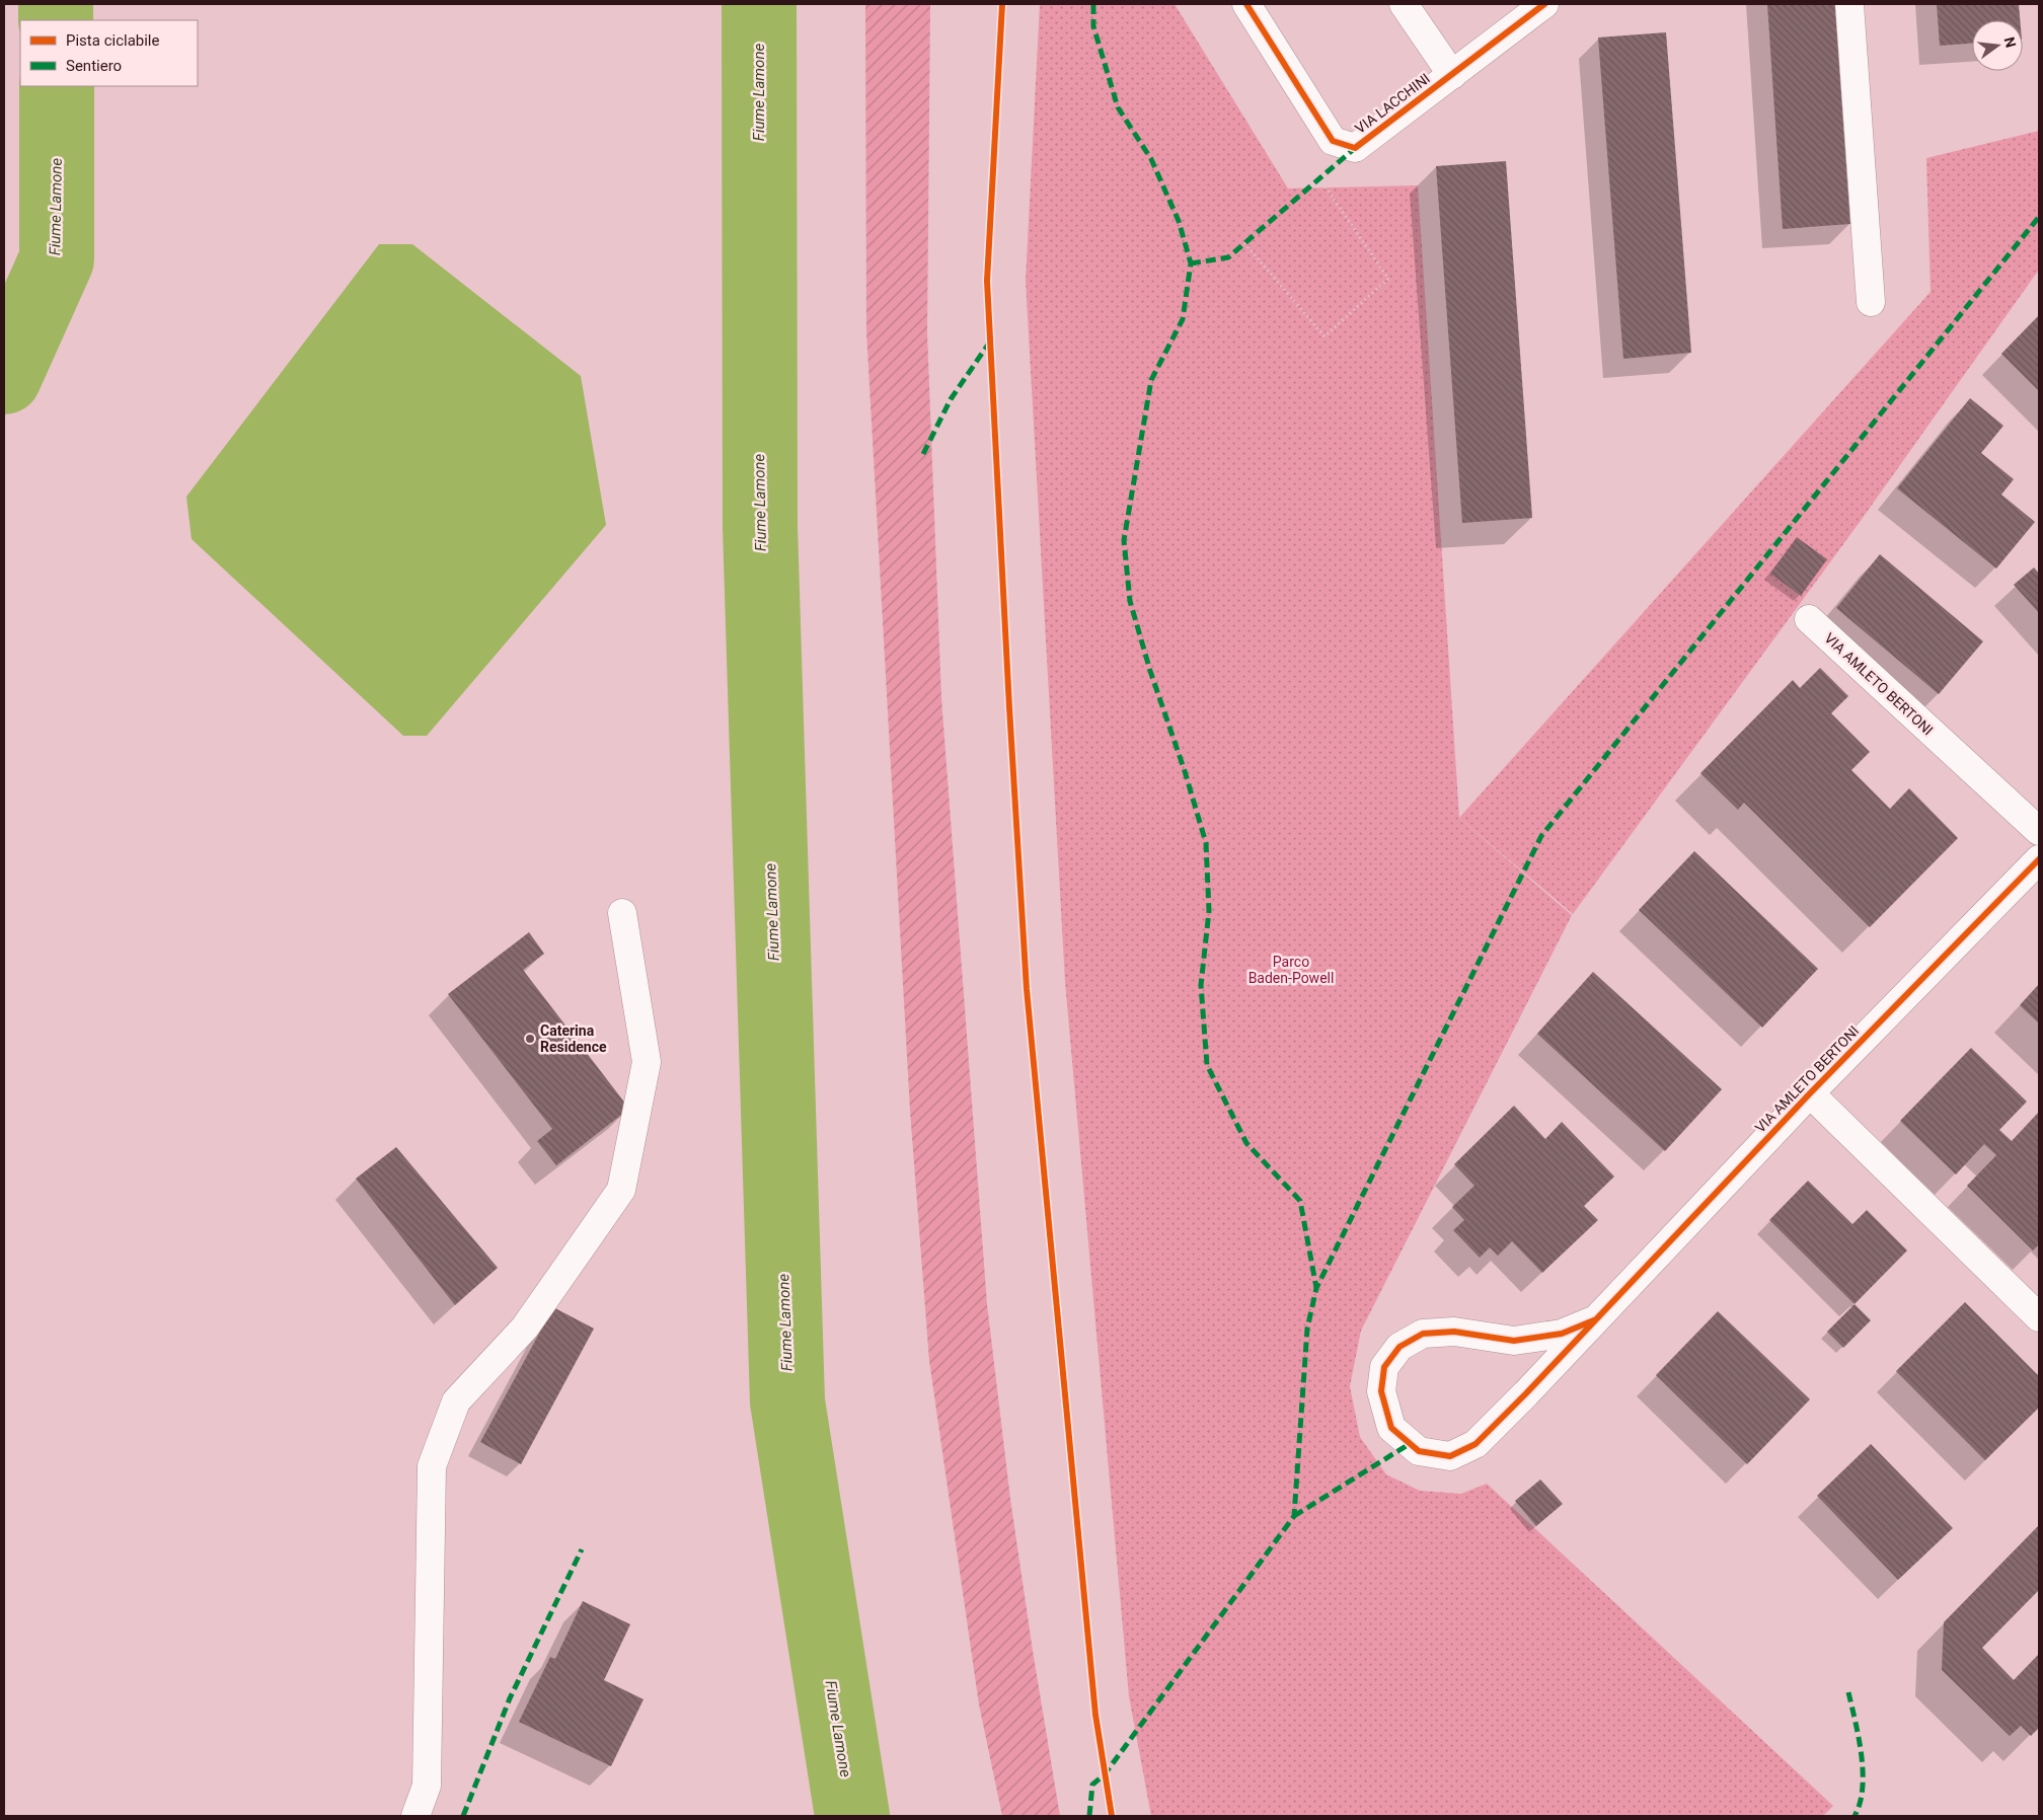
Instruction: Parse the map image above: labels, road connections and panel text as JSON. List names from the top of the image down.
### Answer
{
  "streets": {
    "street": ["VIA LACCHINI", "VIA AMLETO BERTONI"]
  },
  "water": ["Fiume Lamone"],
  "parks": ["Parco Baden-Powell"],
  "places": ["Caterina Residence"],
  "legend": ["Pista ciclabile", "Sentiero"],
  "north": "right"
}
